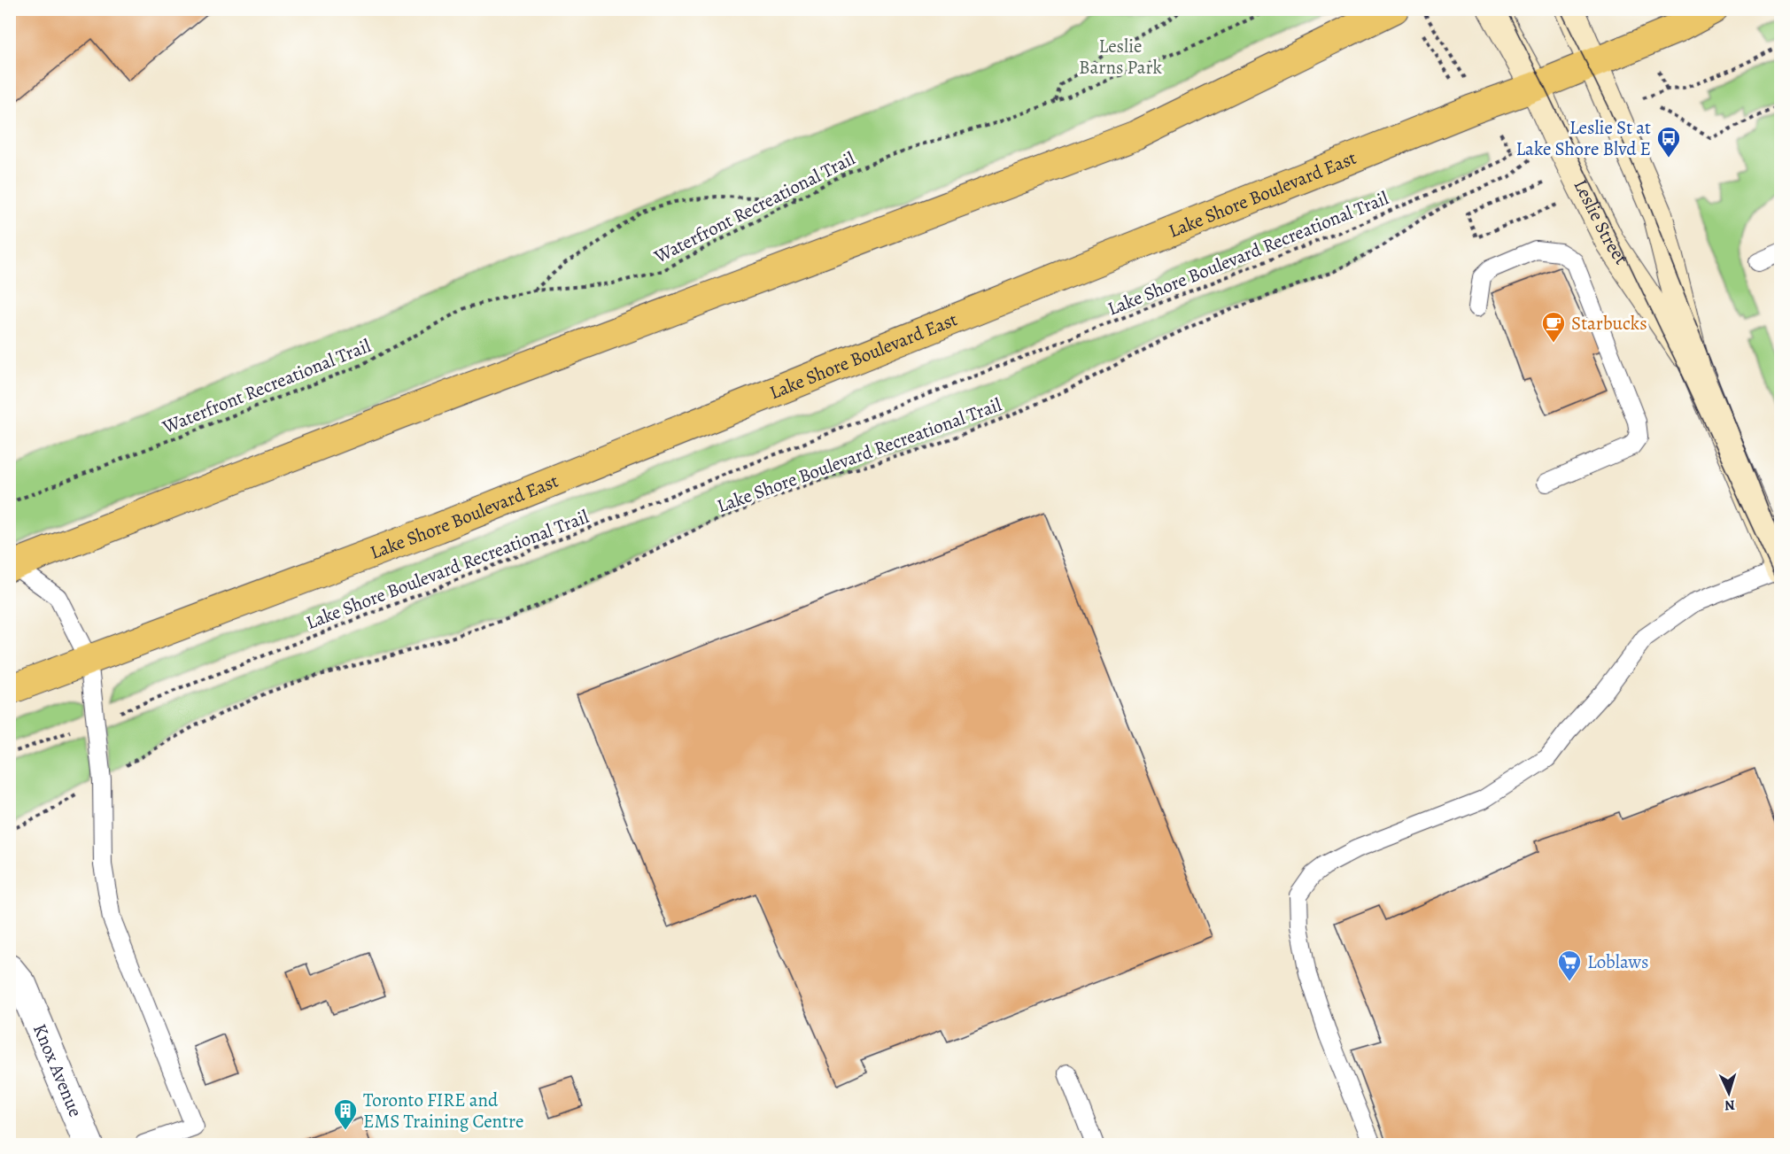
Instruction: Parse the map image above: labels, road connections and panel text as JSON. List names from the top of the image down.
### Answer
{
  "streets": {
    "highway": ["Lake Shore Boulevard East"],
    "main road": ["Leslie Street"],
    "street": ["Knox Avenue"],
    "path": ["Waterfront Recreational Trail", "Lake Shore Boulevard Recreational Trail"]
  },
  "crossings": [
    ["Lake Shore Boulevard East", "Leslie Street"]
  ],
  "parks": ["Leslie Barns Park"],
  "places": {
    "bus stop": ["Leslie St at Lake Shore Blvd E"],
    "cafe": ["Starbucks"],
    "supermarket": ["Loblaws"],
    "building": ["Toronto FIRE and EMS Training Centre"]
  },
  "north": "bottom"
}
